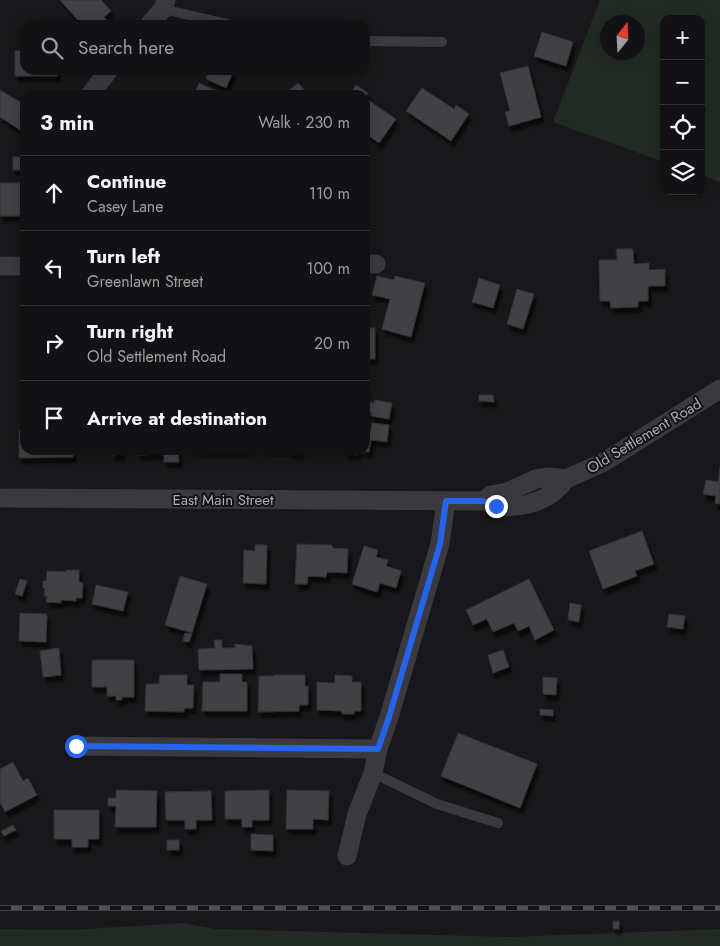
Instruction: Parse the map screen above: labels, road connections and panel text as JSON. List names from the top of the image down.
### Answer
{
  "streets": {
    "street": ["Old Settlement Road", "East Main Street"]
  },
  "crossings": [
    ["Old Settlement Road", "East Main Street"]
  ],
  "north": "top",
  "page": {
    "map_buttons": ["+", "−"],
    "search": "Search here",
    "heading": ["3 min", "Walk · 230 m"],
    "list": [
      ["Continue", "Casey Lane", "110 m"],
      ["Turn left", "Greenlawn Street", "100 m"],
      ["Turn right", "Old Settlement Road", "20 m"],
      "Arrive at destination"
    ]
  }
}
